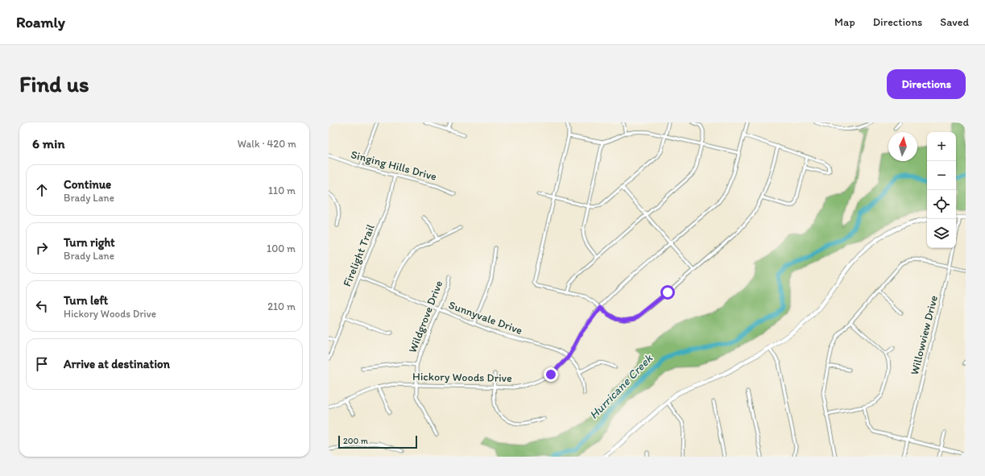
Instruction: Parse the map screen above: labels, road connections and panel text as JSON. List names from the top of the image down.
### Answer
{
  "streets": {
    "street": [
      "Singing Hills Drive",
      "Firelight Trail",
      "Wildgrove Drive",
      "Sunnyvale Drive",
      "Willowview Drive",
      "Hickory Woods Drive"
    ]
  },
  "crossings": [
    ["Singing Hills Drive", "Firelight Trail"],
    ["Firelight Trail", "Sunnyvale Drive"],
    ["Wildgrove Drive", "Sunnyvale Drive"],
    ["Wildgrove Drive", "Hickory Woods Drive"],
    ["Sunnyvale Drive", "Hickory Woods Drive"]
  ],
  "water": ["Hurricane Creek"],
  "scale_bar": "200 m",
  "north": "top",
  "page": {
    "header": "Roamly",
    "nav": ["Map", "Directions", "Saved"],
    "buttons": "Directions",
    "title": "Find us",
    "heading": ["6 min", "Walk · 420 m"],
    "map_buttons": ["+", "−"],
    "list": [
      ["Continue", "Brady Lane", "110 m"],
      ["Turn right", "Brady Lane", "100 m"],
      ["Turn left", "Hickory Woods Drive", "210 m"],
      "Arrive at destination"
    ],
    "scale": "200 m"
  }
}
